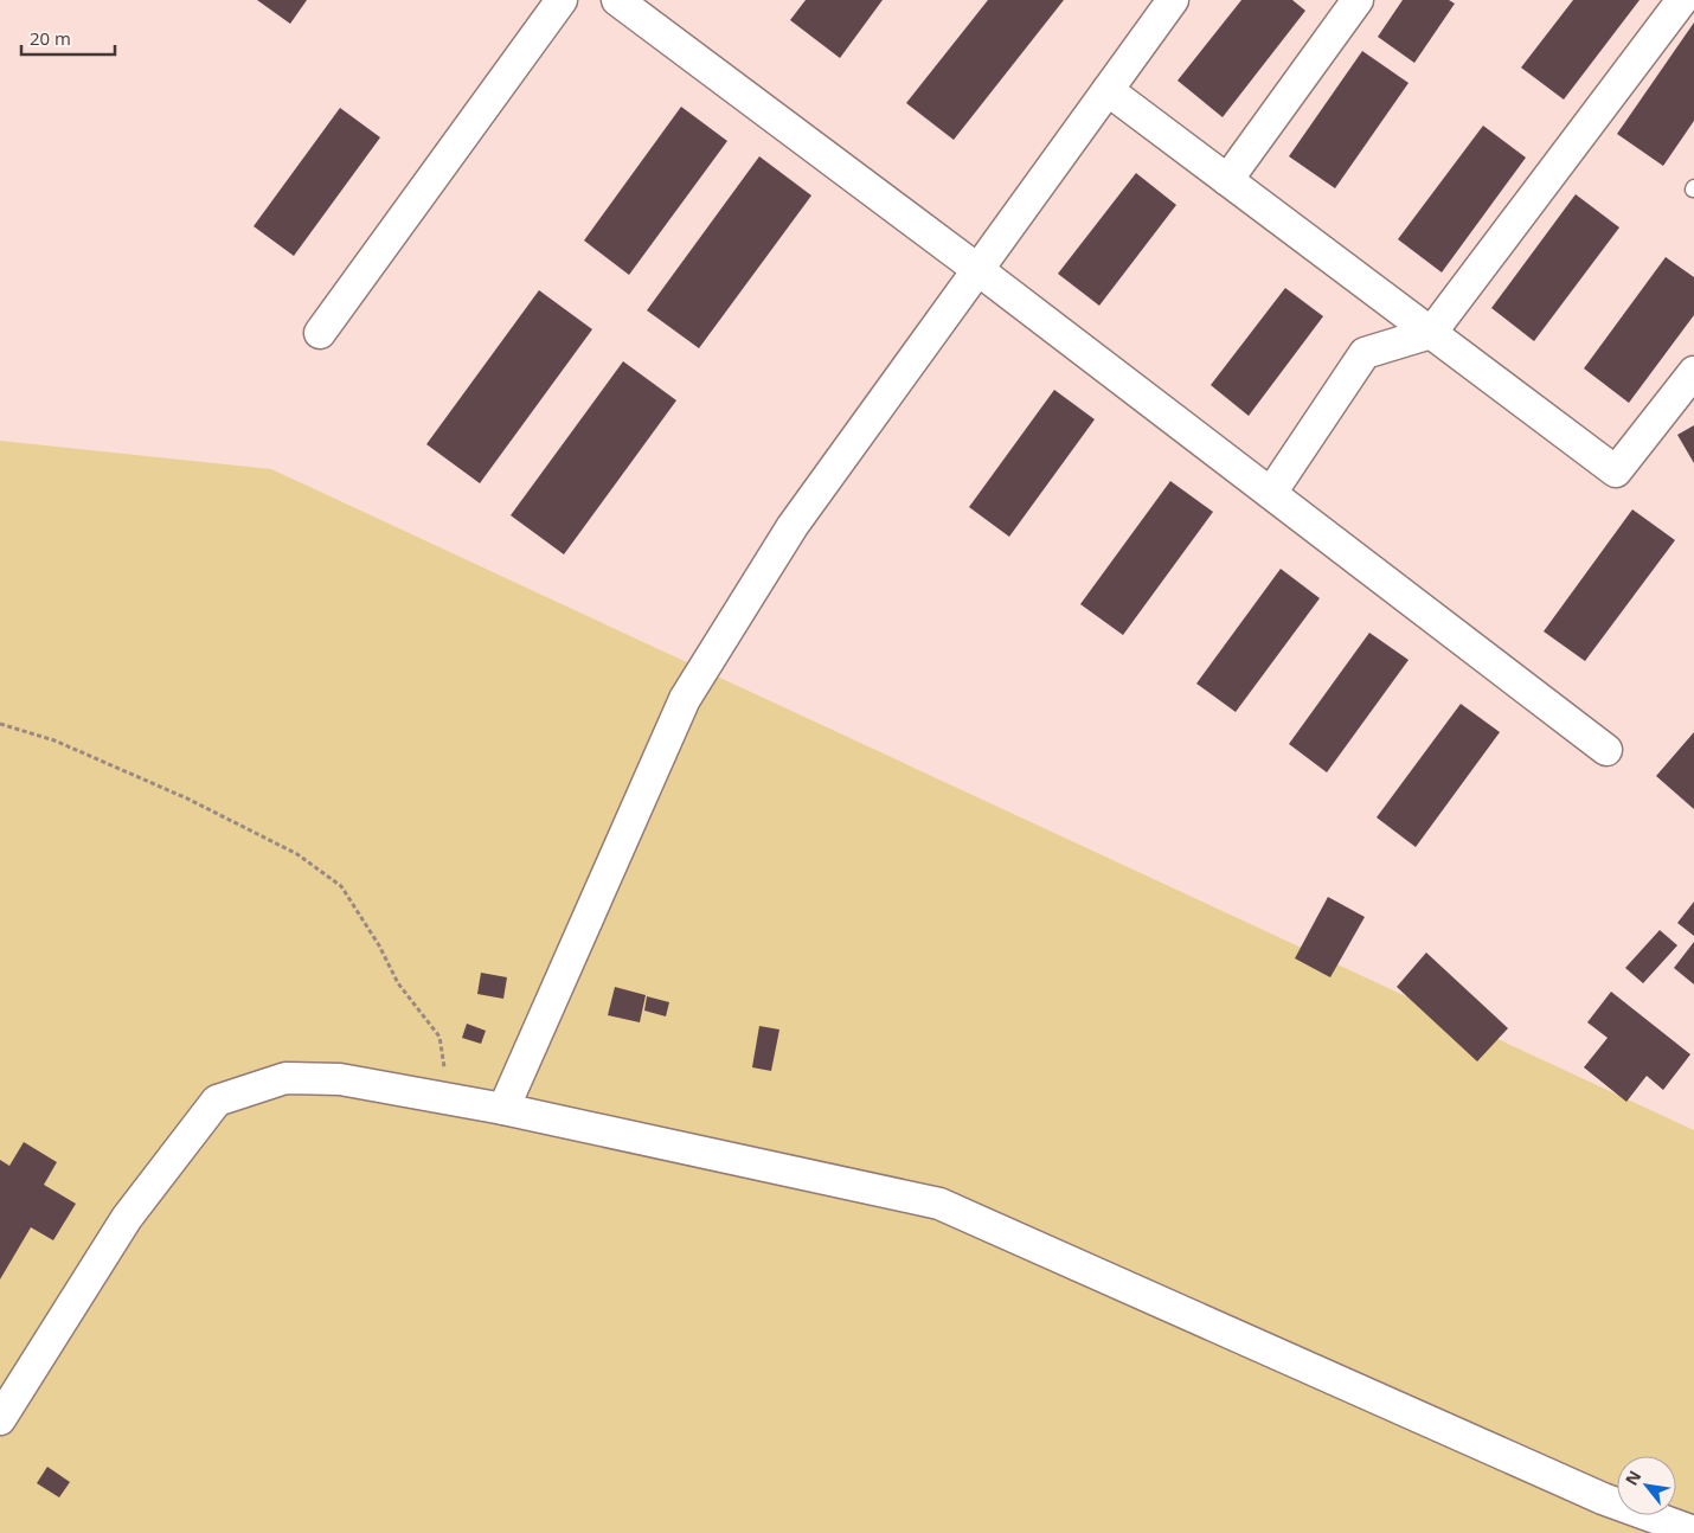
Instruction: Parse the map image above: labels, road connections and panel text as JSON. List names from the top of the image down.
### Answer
{
  "scale_bar": "20 m",
  "north": "top left"
}
